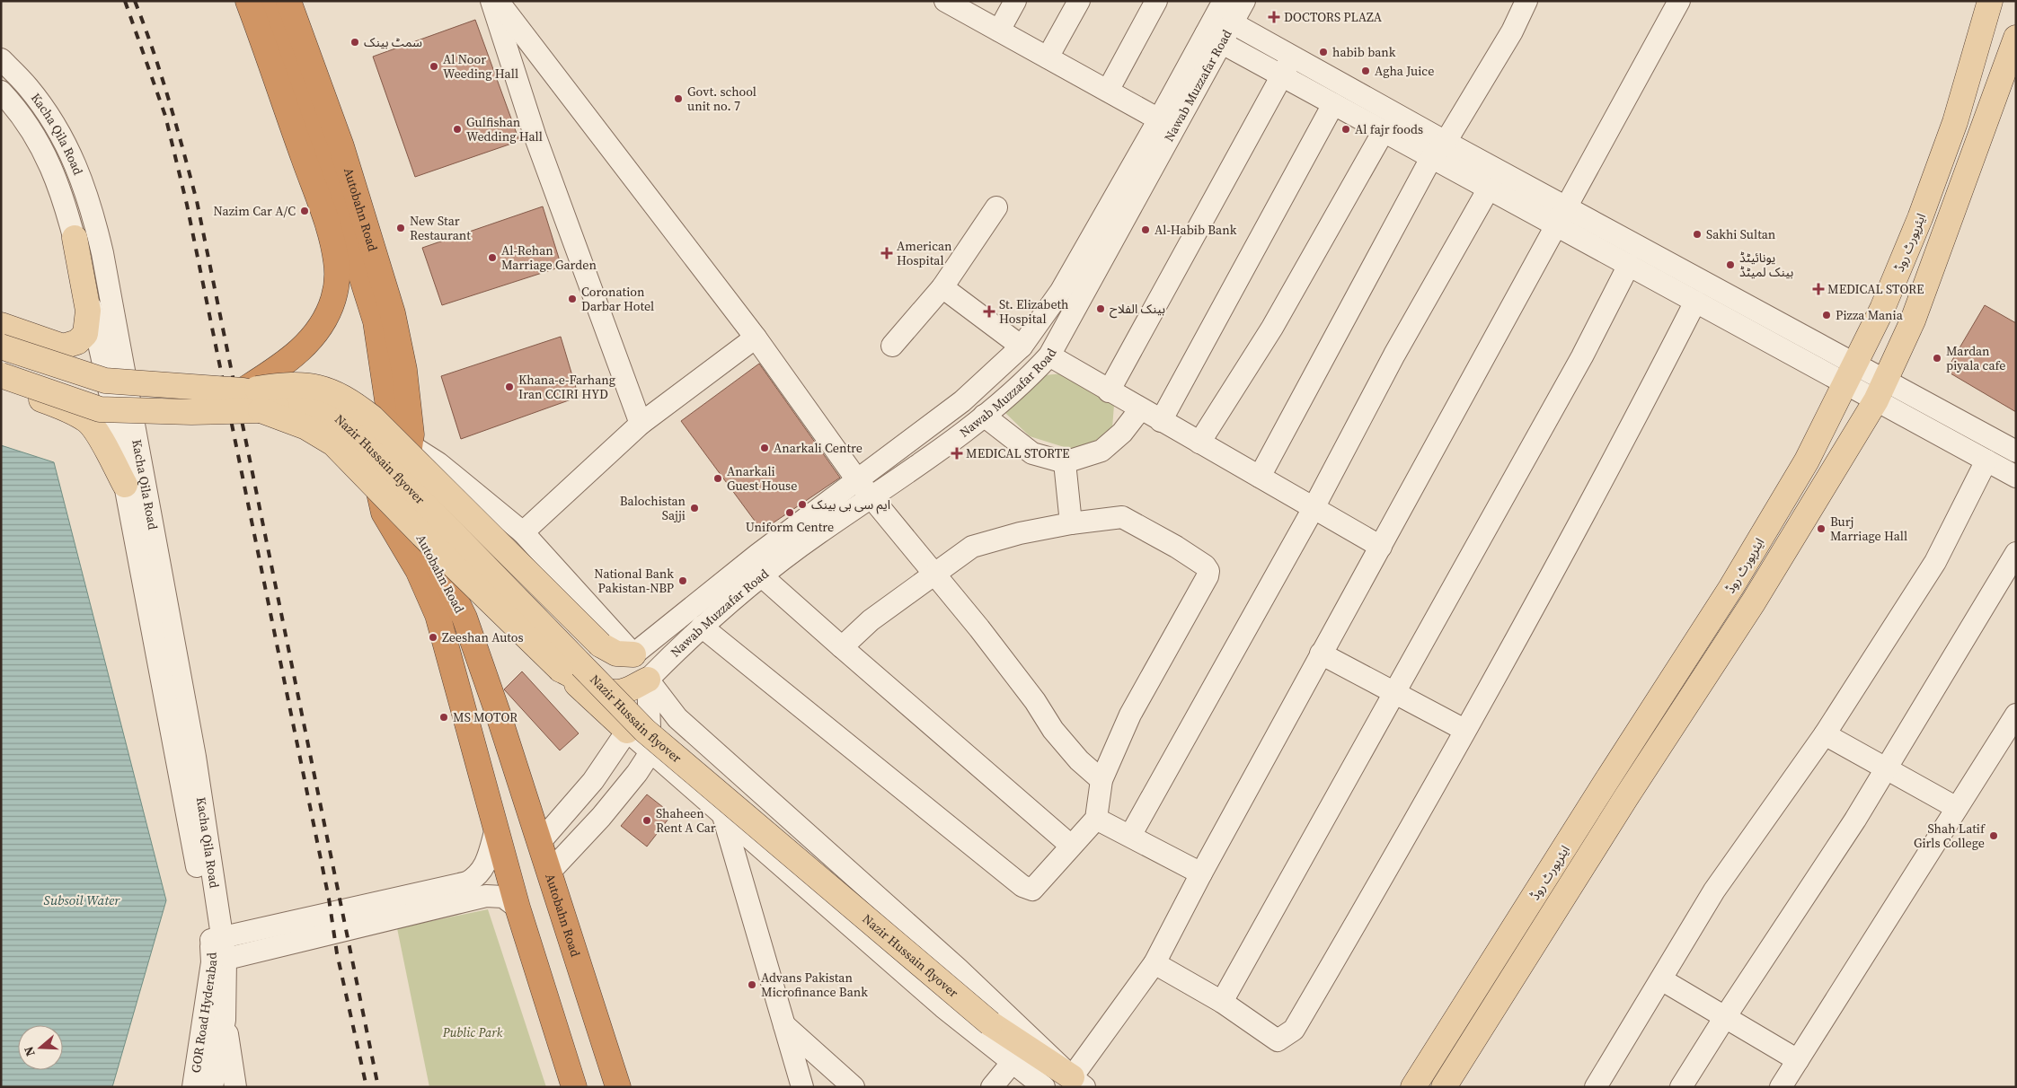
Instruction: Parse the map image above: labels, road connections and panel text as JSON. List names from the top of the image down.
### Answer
{
  "streets": {
    "highway": ["Autobahn Road"],
    "main road": ["ایئرپورٹ روڈ", "Nazir Hussain flyover"],
    "street": ["Nawab Muzzafar Road", "Kacha Qila Road", "GOR Road Hyderabad"]
  },
  "crossings": [
    ["Kacha Qila Road", "GOR Road Hyderabad"]
  ],
  "water": ["Subsoil Water"],
  "parks": ["Public Park"],
  "places": {
    "health": [
      "DOCTORS PLAZA",
      "American Hospital",
      "MEDICAL STORE",
      "St. Elizabeth Hospital",
      "MEDICAL STORTE"
    ],
    "other": [
      "سمٹ بینک",
      "habib bank",
      "Al Noor Weeding Hall",
      "Agha Juice",
      "Govt. school unit no. 7",
      "Gulfishan Wedding Hall",
      "Al fajr foods",
      "Nazim Car A/C",
      "New Star Restaurant",
      "Al-Habib Bank",
      "Sakhi Sultan",
      "Al-Rehan Marriage Garden",
      "یونائیٹڈ بینک لمیٹڈ",
      "Coronation Darbar Hotel",
      "بینک الفلاح",
      "Pizza Mania",
      "Mardan piyala cafe",
      "Khana-e-Farhang Iran CCIRI HYD",
      "Anarkali Centre",
      "Anarkali Guest House",
      "ایم سی بی بینک",
      "Balochistan Sajji",
      "Uniform Centre",
      "Burj Marriage Hall",
      "National Bank Pakistan-NBP",
      "Zeeshan Autos",
      "MS MOTOR",
      "Shaheen Rent A Car",
      "Shah Latif Girls College",
      "Advans Pakistan Microfinance Bank"
    ]
  },
  "north": "left"
}
